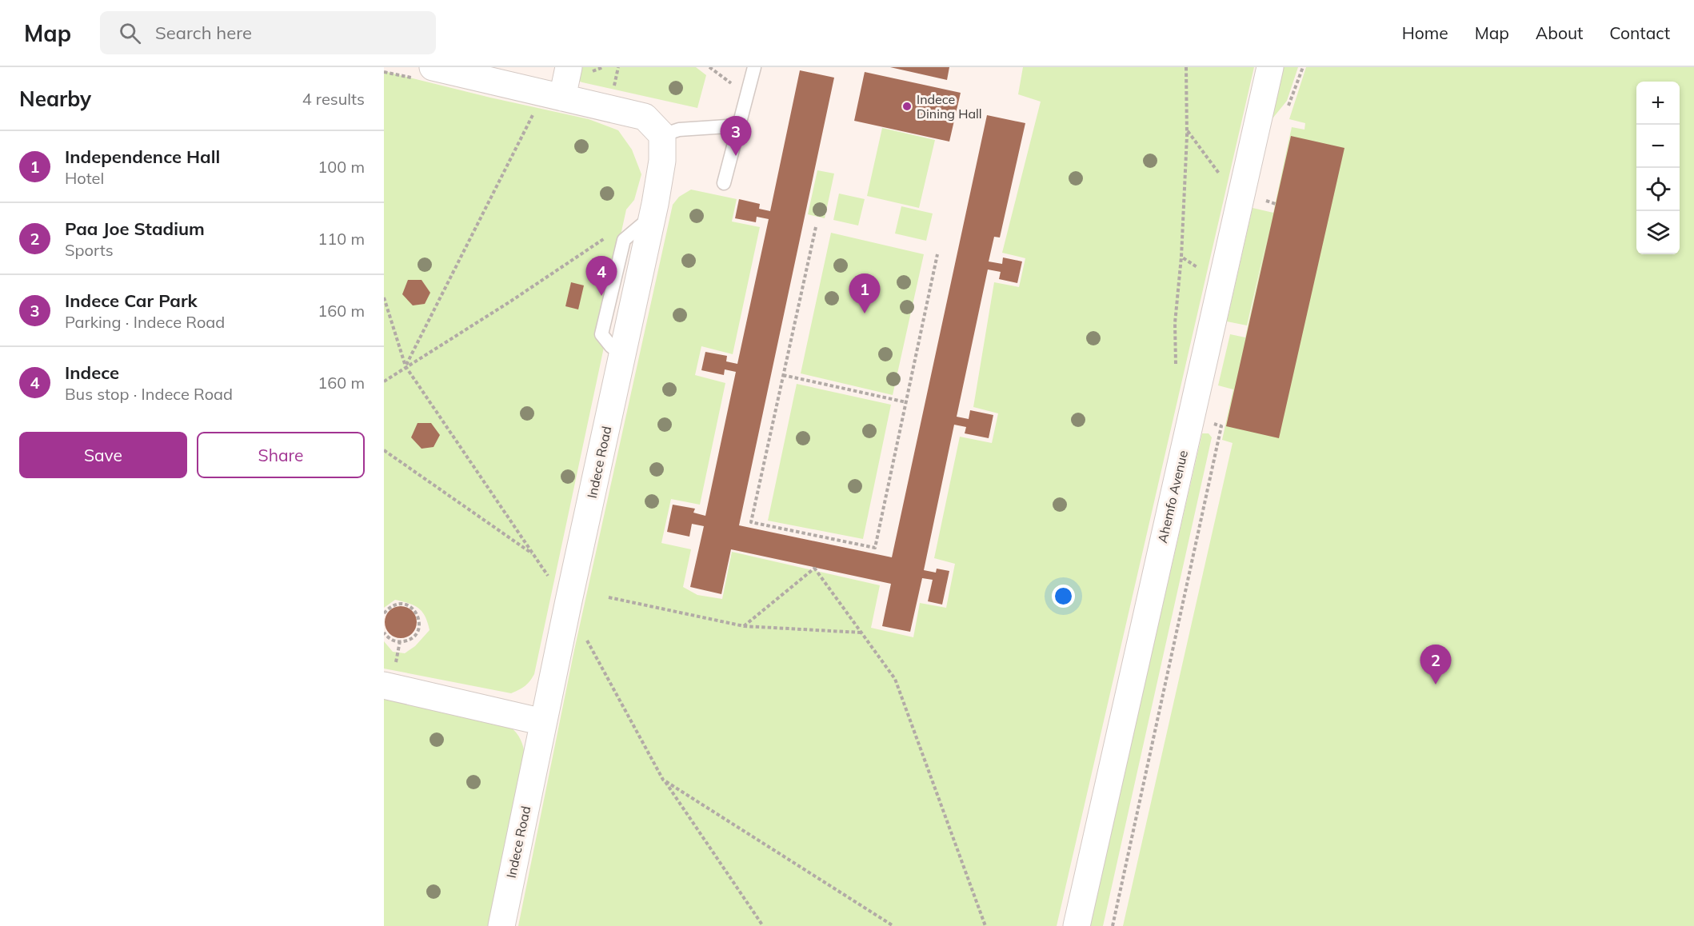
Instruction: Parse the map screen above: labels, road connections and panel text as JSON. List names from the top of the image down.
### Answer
{
  "streets": {
    "street": ["Indece Road", "Ahemfo Avenue"]
  },
  "places": ["Indece Dining Hall"],
  "page": {
    "header": "Map",
    "search": "Search here",
    "nav": [
      "Home",
      "Map",
      "About",
      "Contact"
    ],
    "heading": ["Nearby", "4 results"],
    "map_buttons": ["+", "−"],
    "pins": [
      "3",
      "4",
      "1",
      "2"
    ],
    "list": [
      {
        "mark": "1",
        "name": "Independence Hall",
        "note": "Hotel",
        "value": "100 m"
      },
      {
        "mark": "2",
        "name": "Paa Joe Stadium",
        "note": "Sports",
        "value": "110 m"
      },
      {
        "mark": "3",
        "name": "Indece Car Park",
        "note": "Parking · Indece Road",
        "value": "160 m"
      },
      {
        "mark": "4",
        "name": "Indece",
        "note": "Bus stop · Indece Road",
        "value": "160 m"
      }
    ],
    "buttons": ["Save", "Share"]
  }
}
